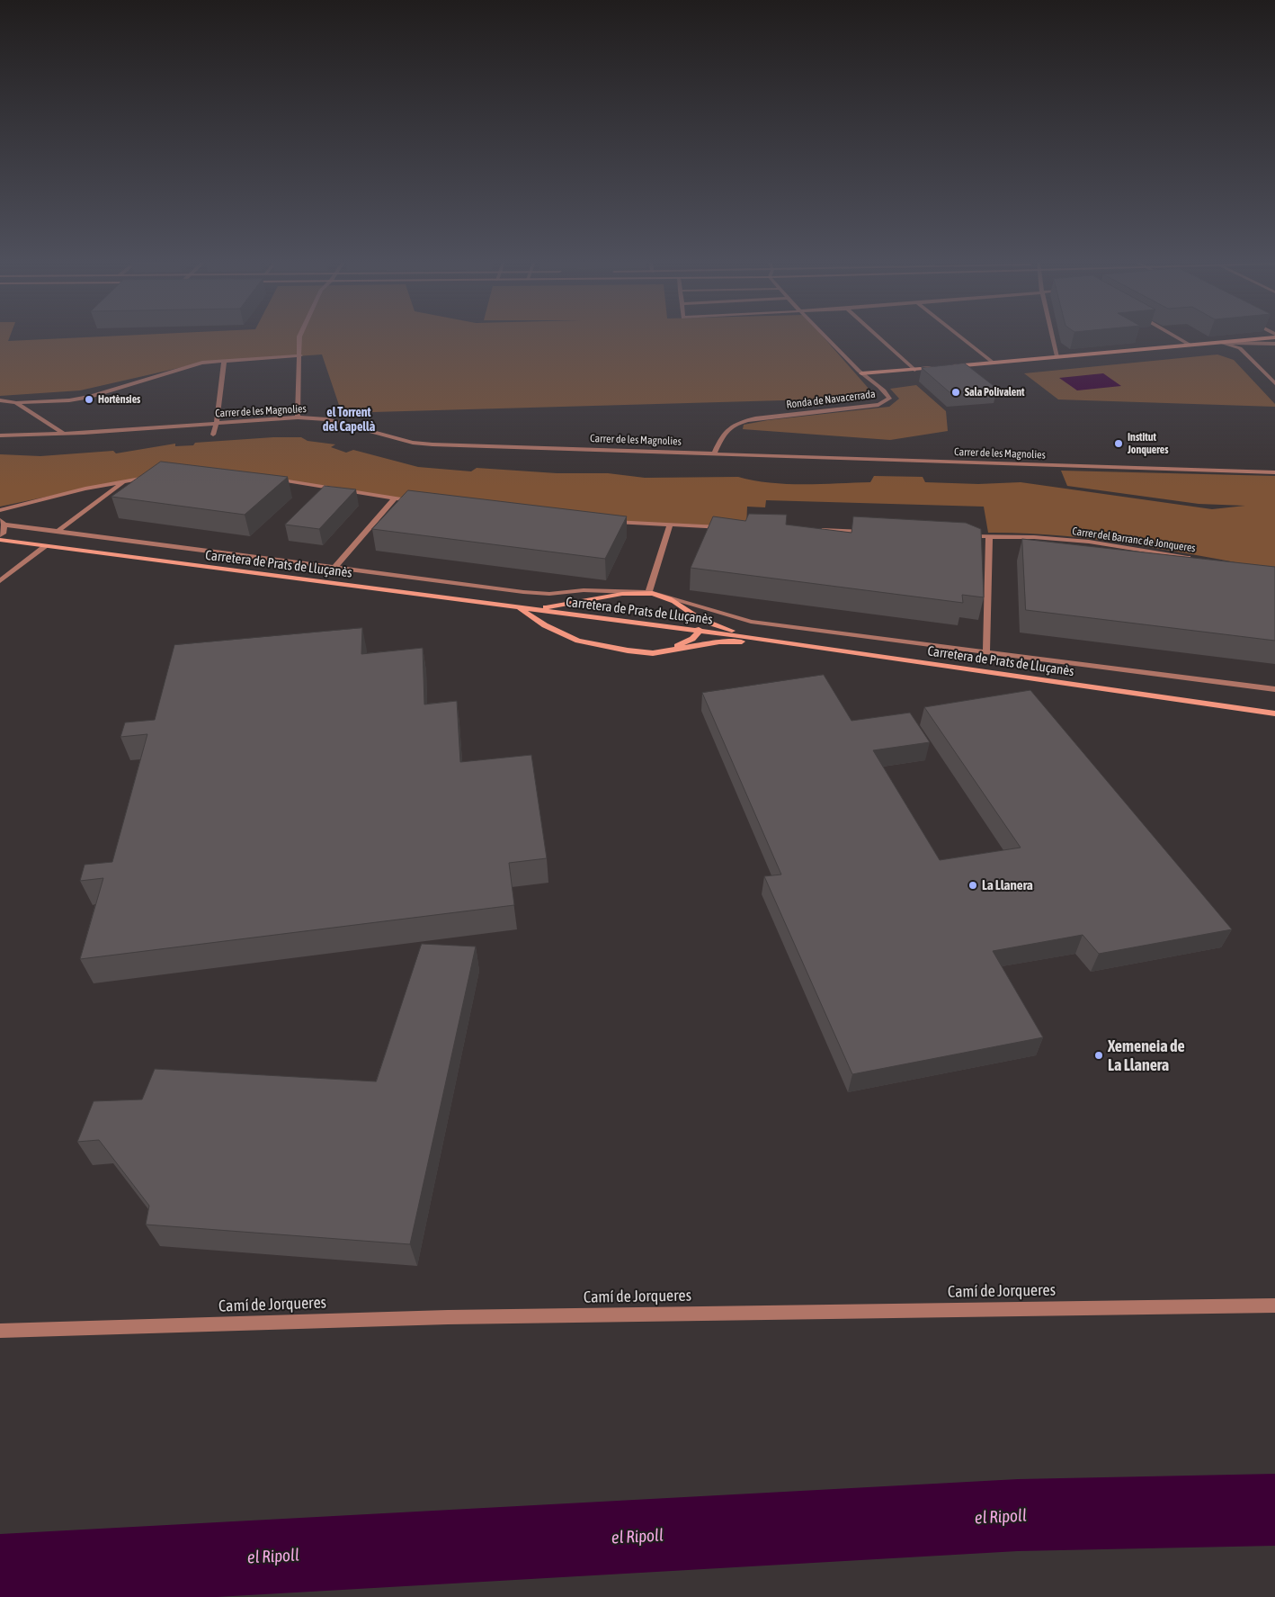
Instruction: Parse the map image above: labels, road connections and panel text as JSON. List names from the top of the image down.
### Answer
{
  "streets": {
    "street": [
      "Ronda de Navacerrada",
      "Carrer de les Magnolies",
      "Carrer del Barranc de Jonqueres",
      "Carretera de Prats de Lluçanès",
      "Camí de Jorqueres"
    ]
  },
  "crossings": [
    ["Ronda de Navacerrada", "Carrer de les Magnolies"]
  ],
  "districts": ["el Torrent del Capellà"],
  "water": ["el Ripoll"],
  "places": [
    "Sala Polivalent",
    "Hortènsies",
    "Institut Jonqueres",
    "La Llanera",
    "Xemeneia de La Llanera"
  ]
}
